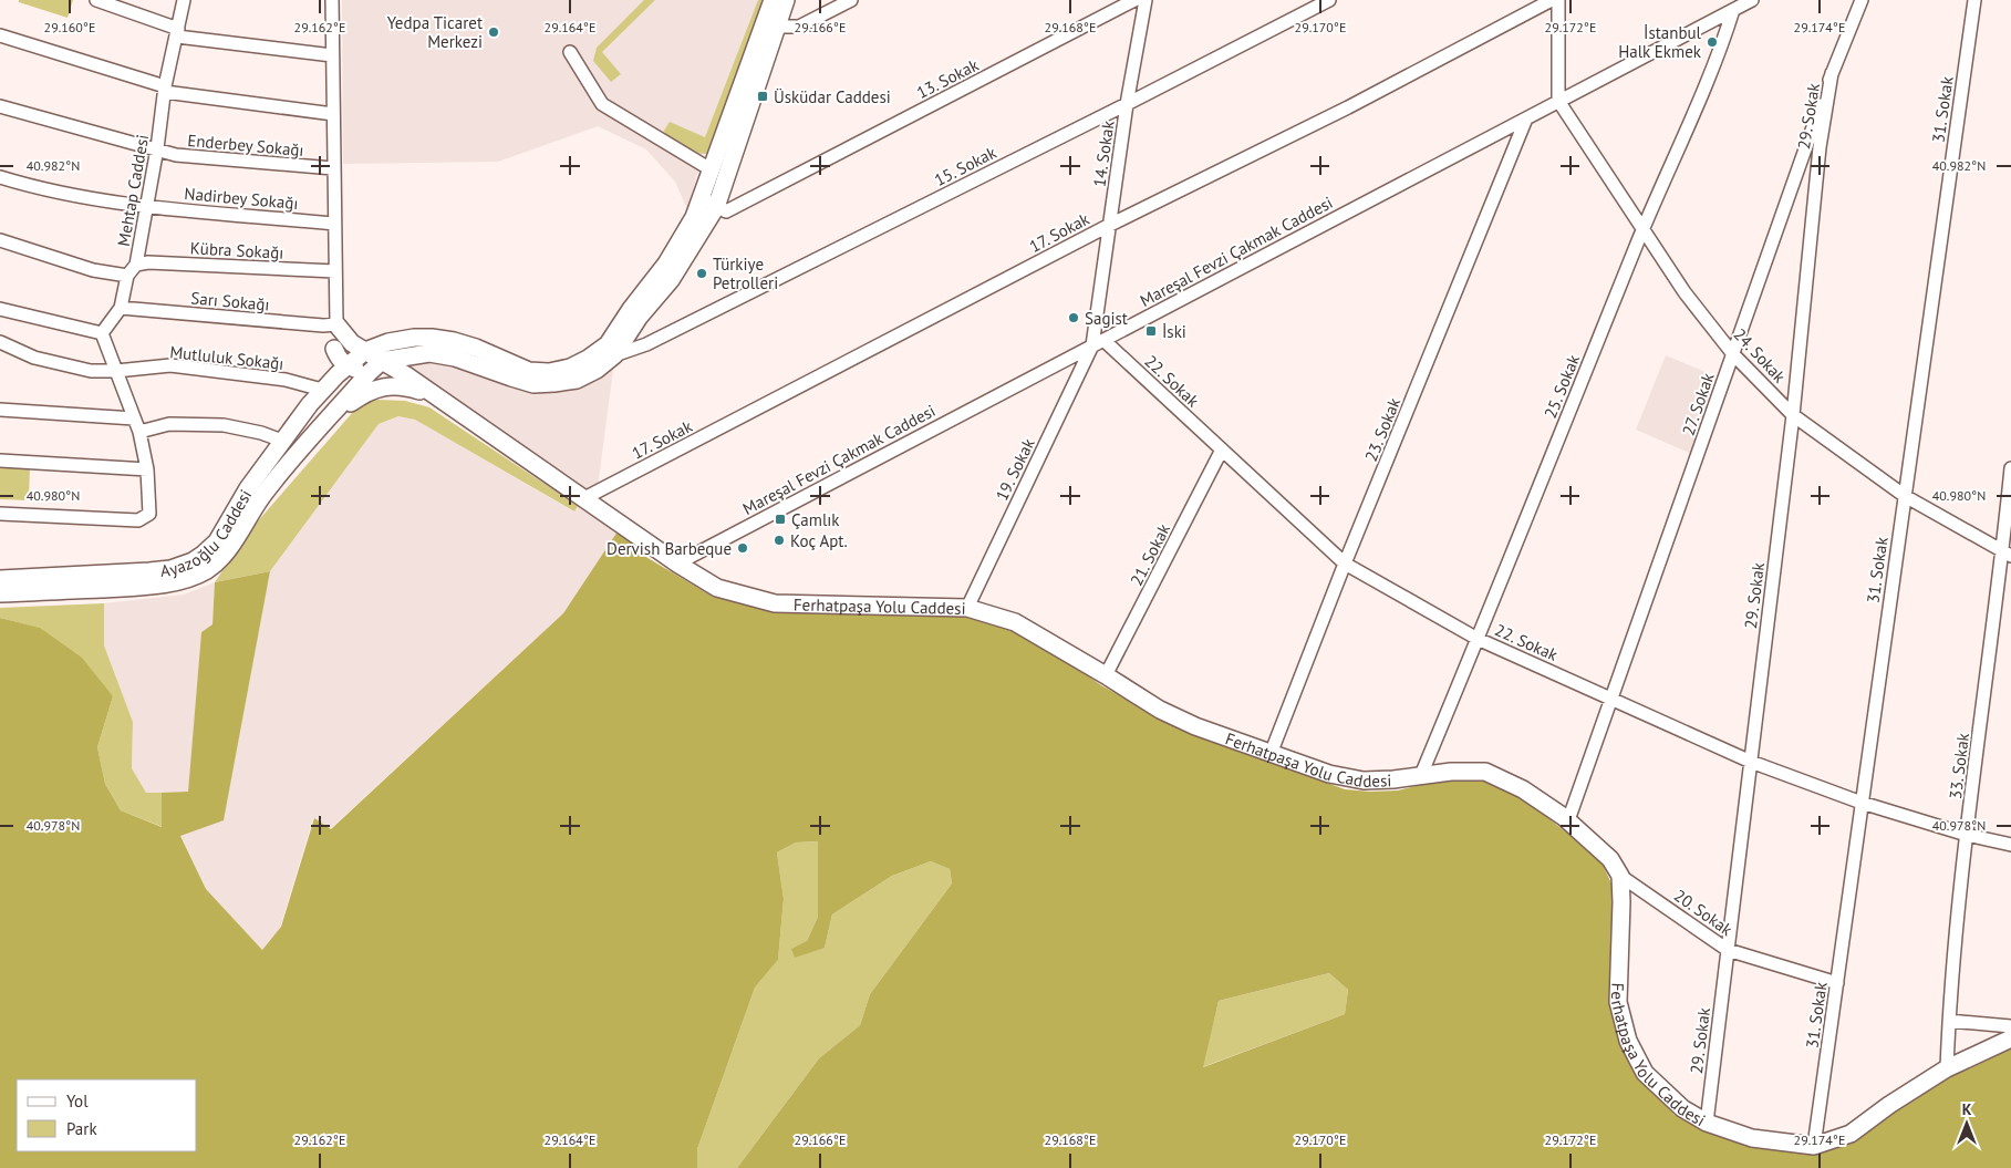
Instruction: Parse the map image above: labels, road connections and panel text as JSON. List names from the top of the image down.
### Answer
{
  "streets": {
    "main road": ["Ayazoğlu Caddesi", "Ferhatpaşa Yolu Caddesi"],
    "street": [
      "13. Sokak",
      "31. Sokak",
      "29. Sokak",
      "Enderbey Sokağı",
      "14. Sokak",
      "15. Sokak",
      "Mehtap Caddesi",
      "Nadirbey Sokağı",
      "17. Sokak",
      "Kübra Sokağı",
      "Mareşal Fevzi Çakmak Caddesi",
      "Sarı Sokağı",
      "24. Sokak",
      "Mutluluk Sokağı",
      "22. Sokak",
      "25. Sokak",
      "27. Sokak",
      "23. Sokak",
      "19. Sokak",
      "21. Sokak",
      "33. Sokak",
      "20. Sokak"
    ]
  },
  "crossings": [
    ["31. Sokak", "24. Sokak"],
    ["31. Sokak", "22. Sokak"],
    ["31. Sokak", "Ferhatpaşa Yolu Caddesi"],
    ["31. Sokak", "20. Sokak"],
    ["29. Sokak", "24. Sokak"],
    ["29. Sokak", "22. Sokak"],
    ["29. Sokak", "27. Sokak"],
    ["29. Sokak", "Ferhatpaşa Yolu Caddesi"],
    ["29. Sokak", "20. Sokak"],
    ["Enderbey Sokağı", "Mehtap Caddesi"],
    ["14. Sokak", "15. Sokak"],
    ["14. Sokak", "17. Sokak"],
    ["14. Sokak", "Mareşal Fevzi Çakmak Caddesi"],
    ["14. Sokak", "22. Sokak"],
    ["14. Sokak", "19. Sokak"],
    ["Mehtap Caddesi", "Nadirbey Sokağı"],
    ["Mehtap Caddesi", "Kübra Sokağı"],
    ["17. Sokak", "Ferhatpaşa Yolu Caddesi"],
    ["Mareşal Fevzi Çakmak Caddesi", "24. Sokak"],
    ["Mareşal Fevzi Çakmak Caddesi", "22. Sokak"],
    ["Mareşal Fevzi Çakmak Caddesi", "25. Sokak"],
    ["Mareşal Fevzi Çakmak Caddesi", "23. Sokak"],
    ["Mareşal Fevzi Çakmak Caddesi", "19. Sokak"],
    ["Mareşal Fevzi Çakmak Caddesi", "Ferhatpaşa Yolu Caddesi"],
    ["24. Sokak", "25. Sokak"],
    ["24. Sokak", "27. Sokak"],
    ["24. Sokak", "33. Sokak"],
    ["Mutluluk Sokağı", "Ayazoğlu Caddesi"],
    ["22. Sokak", "25. Sokak"],
    ["22. Sokak", "27. Sokak"],
    ["22. Sokak", "23. Sokak"],
    ["22. Sokak", "19. Sokak"],
    ["22. Sokak", "21. Sokak"],
    ["22. Sokak", "33. Sokak"],
    ["25. Sokak", "Ferhatpaşa Yolu Caddesi"],
    ["27. Sokak", "Ferhatpaşa Yolu Caddesi"],
    ["23. Sokak", "Ferhatpaşa Yolu Caddesi"],
    ["19. Sokak", "Ferhatpaşa Yolu Caddesi"],
    ["21. Sokak", "Ferhatpaşa Yolu Caddesi"],
    ["Ferhatpaşa Yolu Caddesi", "33. Sokak"],
    ["Ferhatpaşa Yolu Caddesi", "20. Sokak"]
  ],
  "places": {
    "other": [
      "Yedpa Ticaret Merkezi",
      "İstanbul Halk Ekmek",
      "Türkiye Petrolleri",
      "Sagist",
      "Koç Apt.",
      "Dervish Barbeque"
    ],
    "transit": ["Üsküdar Caddesi", "İski", "Çamlık"]
  },
  "legend": ["Yol", "Park"],
  "north": "top",
  "coordinates": [
    "29.160°E",
    "29.162°E",
    "29.164°E",
    "29.166°E",
    "29.168°E",
    "29.170°E",
    "29.172°E",
    "29.174°E",
    "40.982°N",
    "40.980°N",
    "40.978°N"
  ]
}
